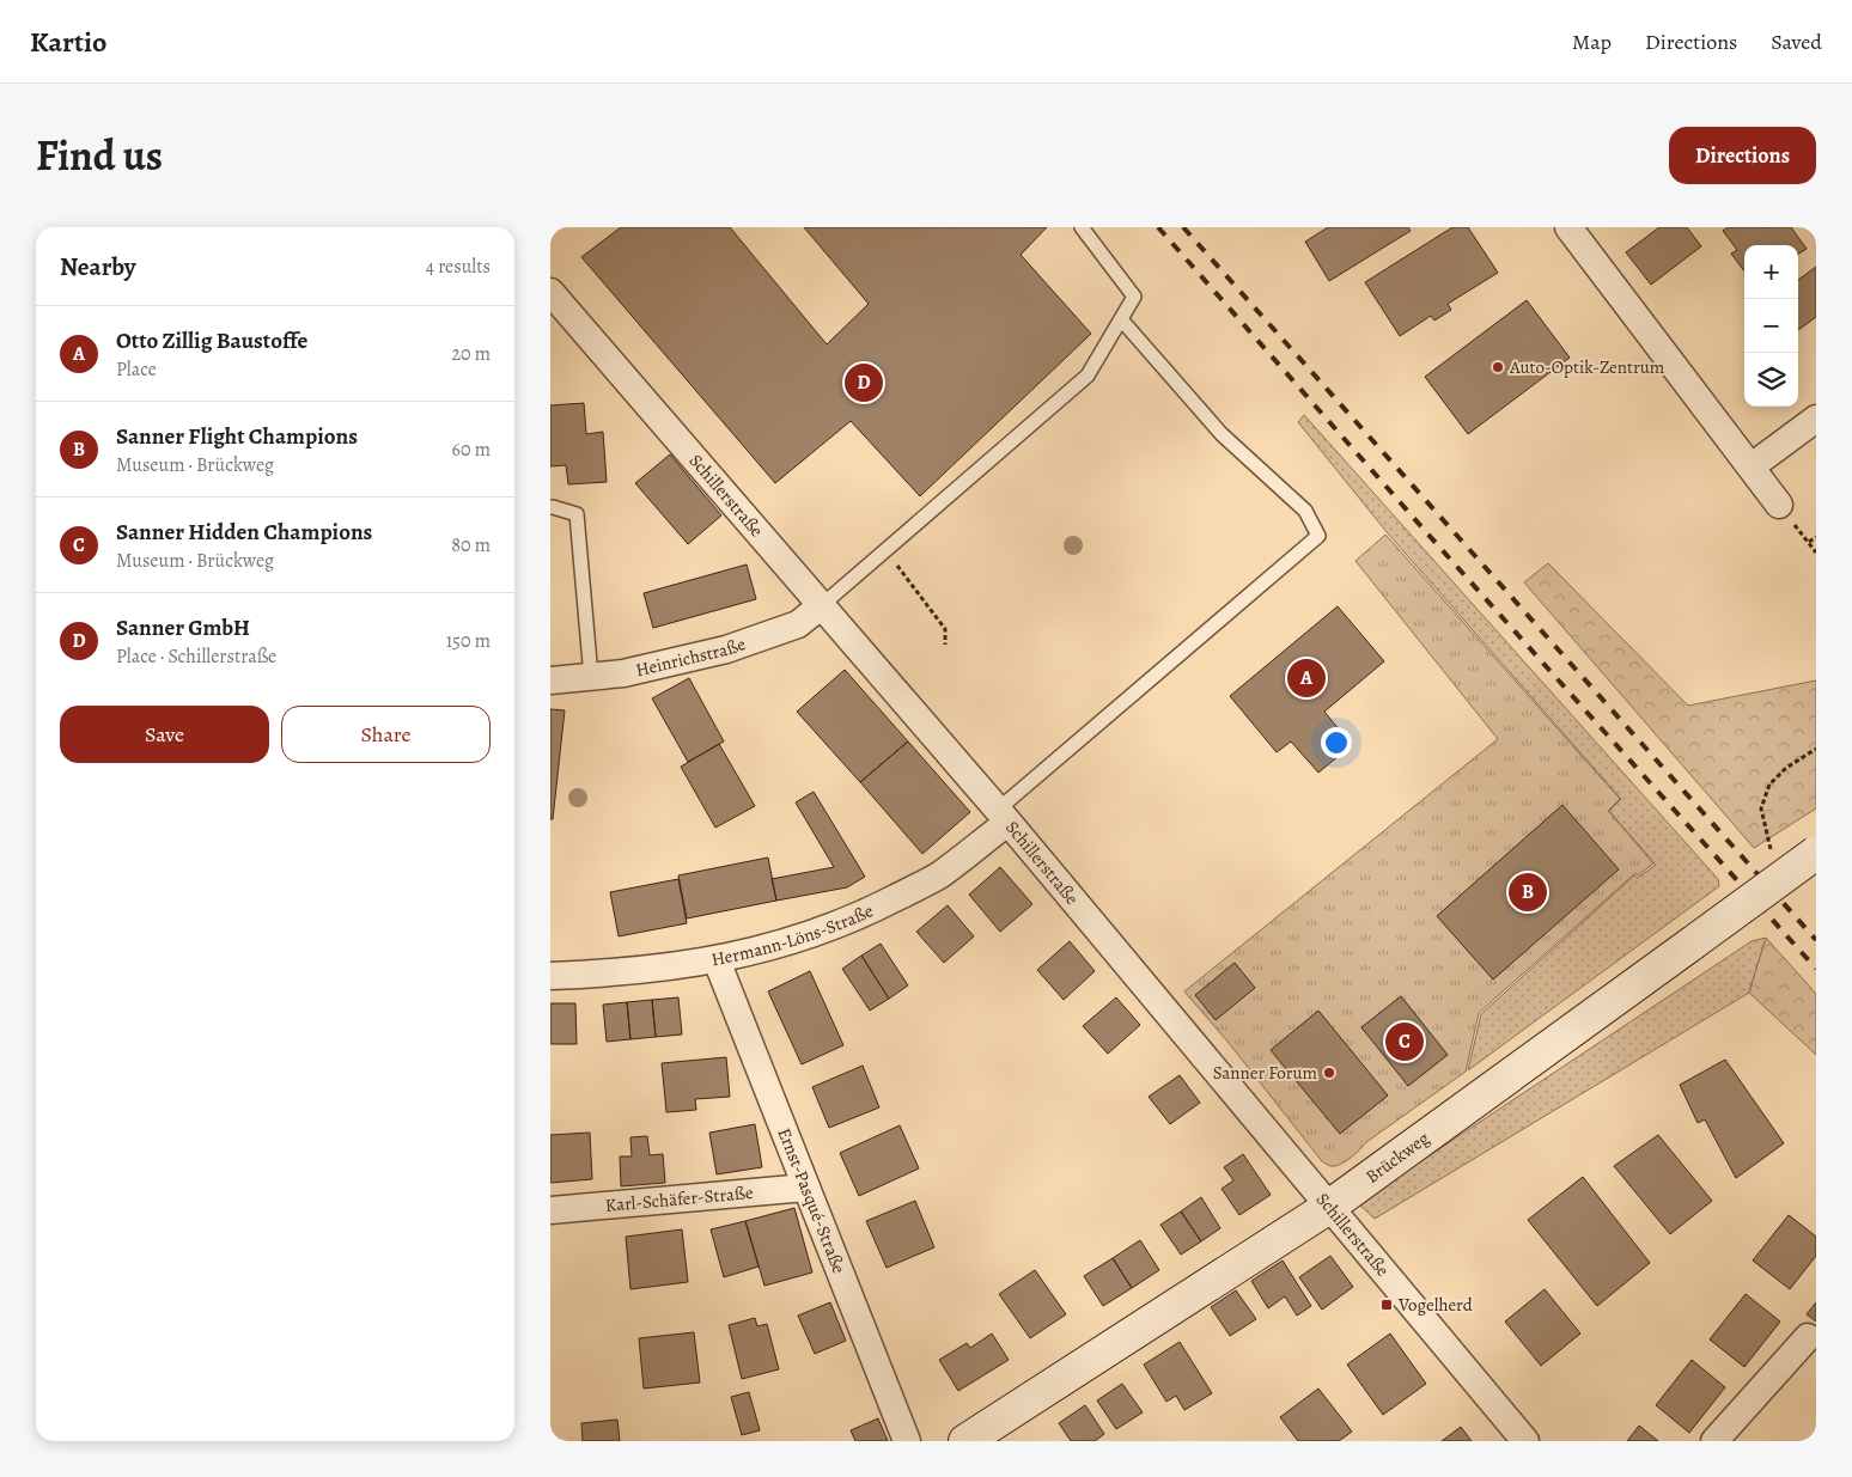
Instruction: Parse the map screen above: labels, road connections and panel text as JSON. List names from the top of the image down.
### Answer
{
  "streets": {
    "street": [
      "Schillerstraße",
      "Heinrichstraße",
      "Hermann-Löns-Straße",
      "Brückweg",
      "Karl-Schäfer-Straße",
      "Ernst-Pasqué-Straße"
    ]
  },
  "crossings": [
    ["Schillerstraße", "Heinrichstraße"],
    ["Schillerstraße", "Hermann-Löns-Straße"],
    ["Schillerstraße", "Brückweg"],
    ["Hermann-Löns-Straße", "Ernst-Pasqué-Straße"],
    ["Karl-Schäfer-Straße", "Ernst-Pasqué-Straße"]
  ],
  "places": {
    "other": ["Auto-Optik-Zentrum", "Sanner Forum"],
    "transit": ["Vogelherd"]
  },
  "page": {
    "header": "Kartio",
    "nav": ["Map", "Directions", "Saved"],
    "title": "Find us",
    "buttons": [
      "Directions",
      ["Save", "Share"]
    ],
    "heading": ["Nearby", "4 results"],
    "map_buttons": ["+", "−"],
    "list": [
      {
        "mark": "A",
        "name": "Otto Zillig Baustoffe",
        "note": "Place",
        "value": "20 m"
      },
      {
        "mark": "B",
        "name": "Sanner Flight Champions",
        "note": "Museum · Brückweg",
        "value": "60 m"
      },
      {
        "mark": "C",
        "name": "Sanner Hidden Champions",
        "note": "Museum · Brückweg",
        "value": "80 m"
      },
      {
        "mark": "D",
        "name": "Sanner GmbH",
        "note": "Place · Schillerstraße",
        "value": "150 m"
      }
    ],
    "pins": [
      "D",
      "A",
      "B",
      "C"
    ]
  }
}
